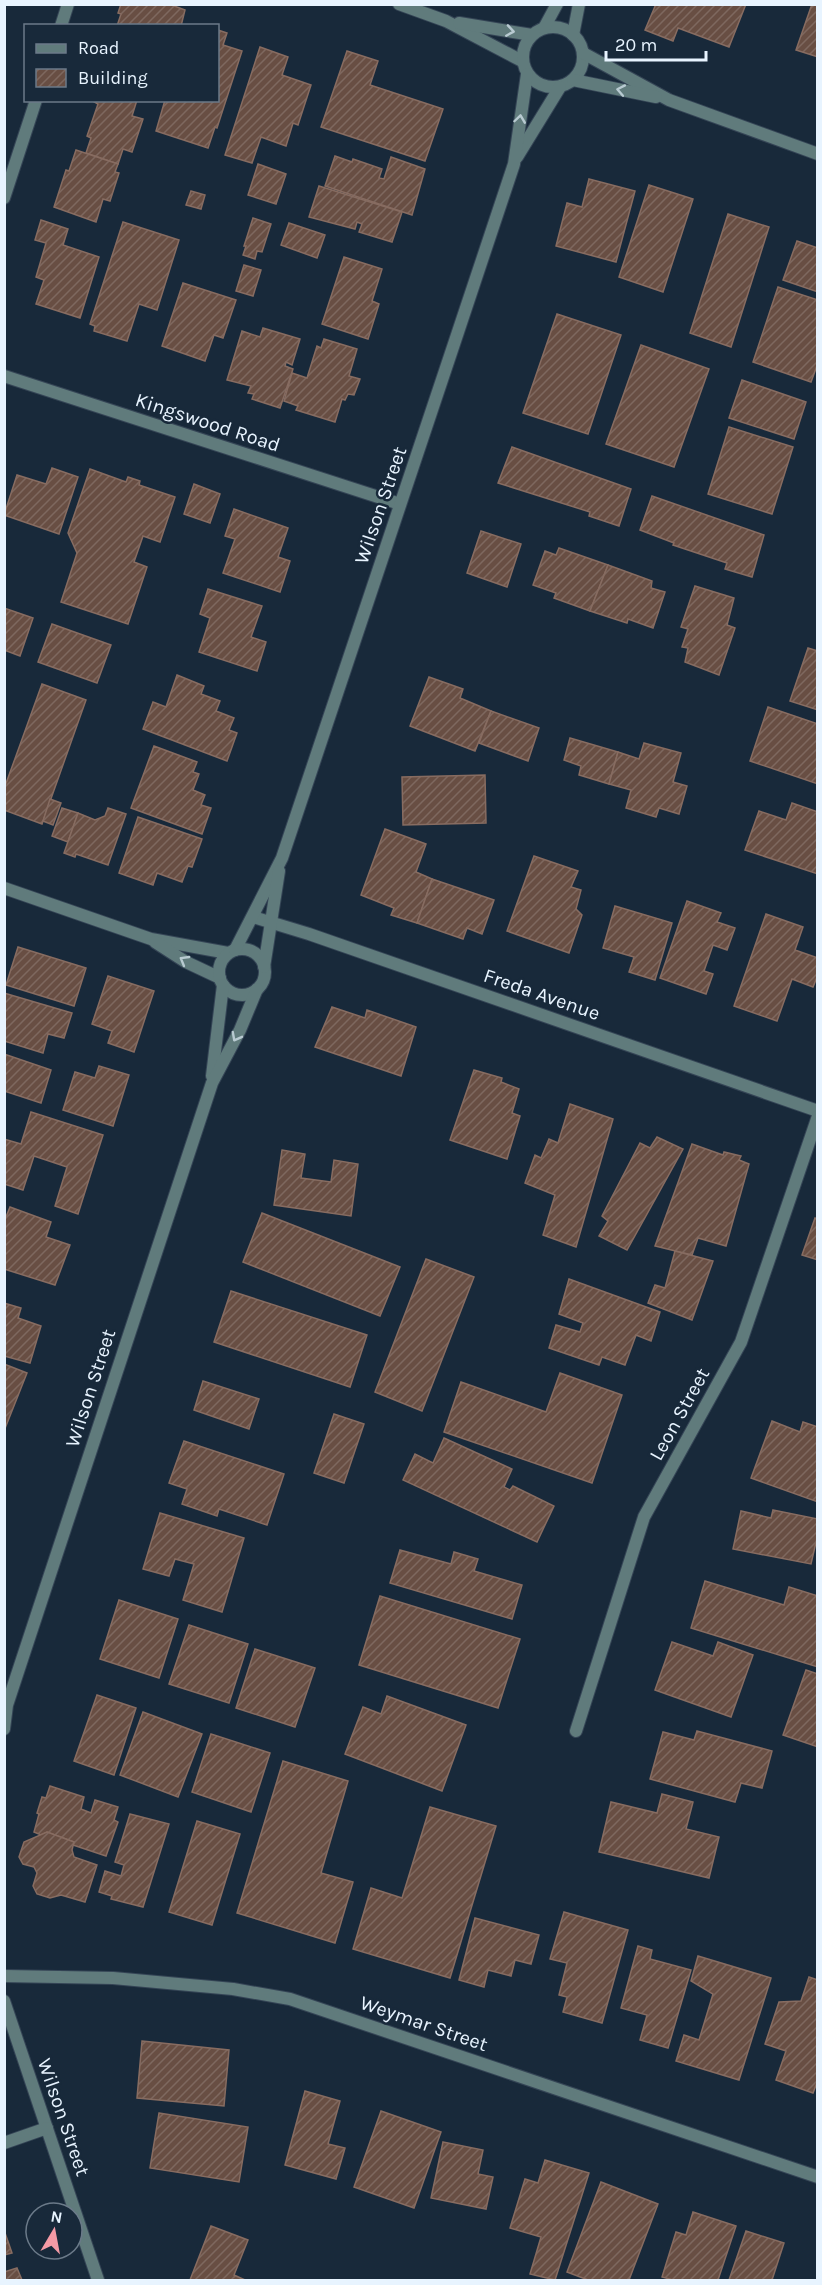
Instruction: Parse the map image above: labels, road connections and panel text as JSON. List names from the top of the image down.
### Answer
{
  "streets": {
    "street": [
      "Kingswood Road",
      "Wilson Street",
      "Freda Avenue",
      "Leon Street",
      "Weymar Street"
    ]
  },
  "crossings": [
    ["Kingswood Road", "Wilson Street"],
    ["Wilson Street", "Freda Avenue"]
  ],
  "legend": ["Road", "Building"],
  "scale_bar": "20 m",
  "north": "top"
}
